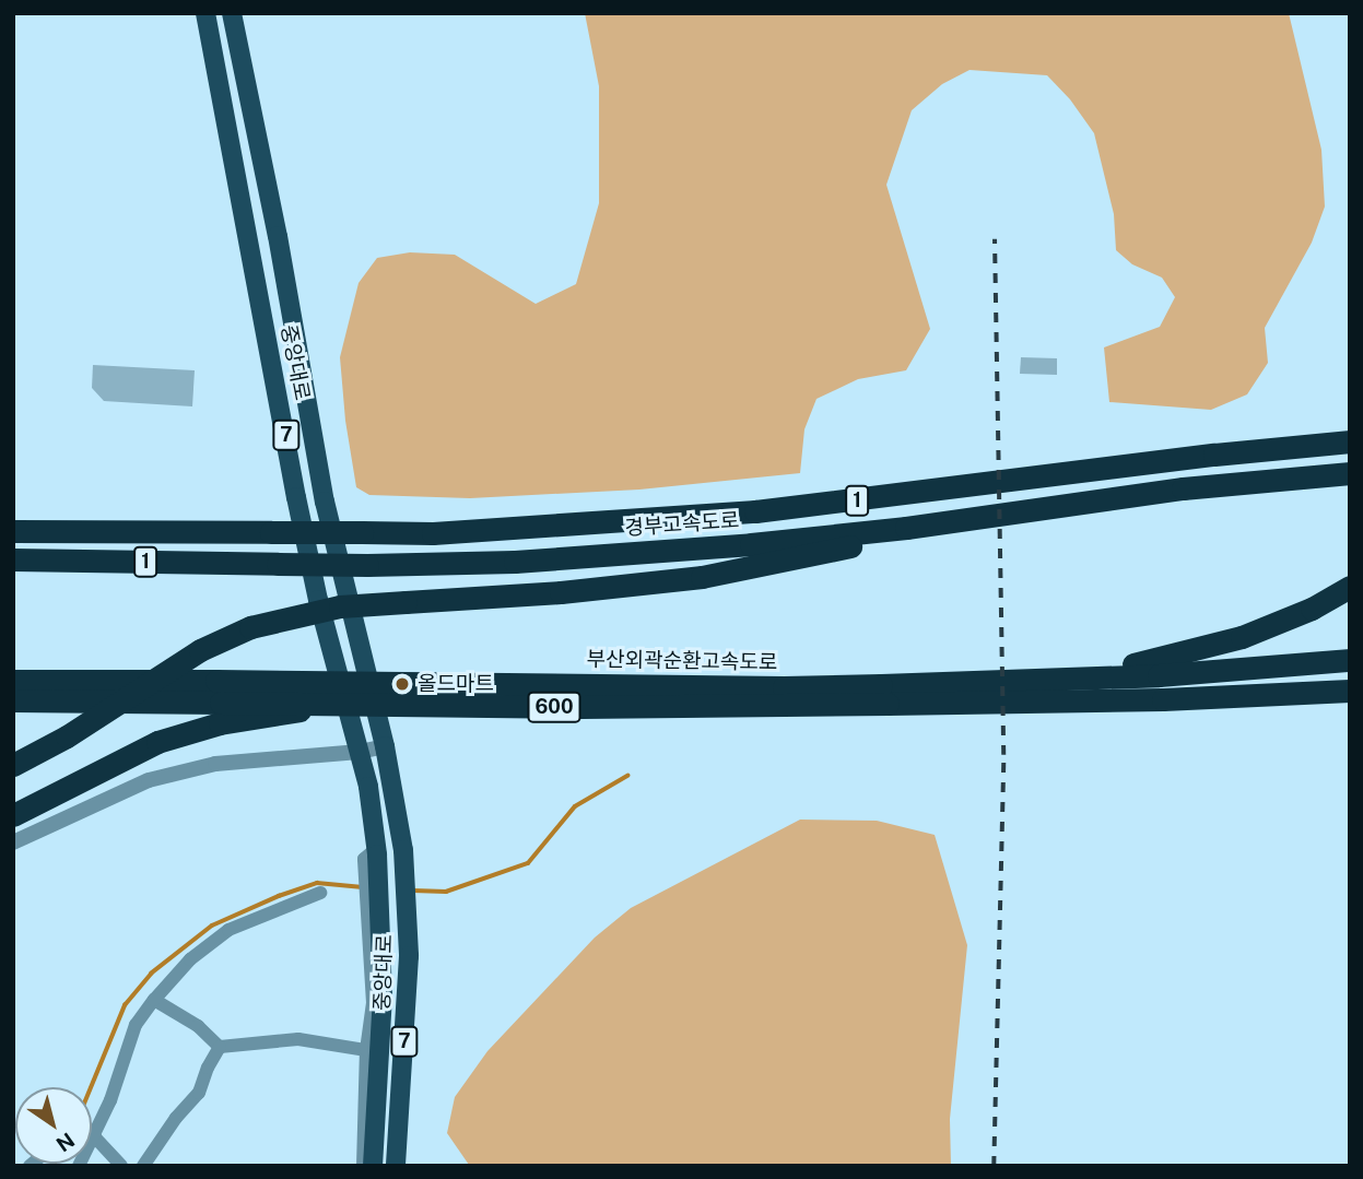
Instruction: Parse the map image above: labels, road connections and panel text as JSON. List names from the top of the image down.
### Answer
{
  "streets": {
    "highway": [
      "1",
      "경부고속도로",
      "부산외곽순환고속도로",
      "600"
    ],
    "main road": ["중앙대로", "7"]
  },
  "crossings": [
    ["중앙대로", "7"]
  ],
  "places": ["올드마트"],
  "north": "bottom right"
}
